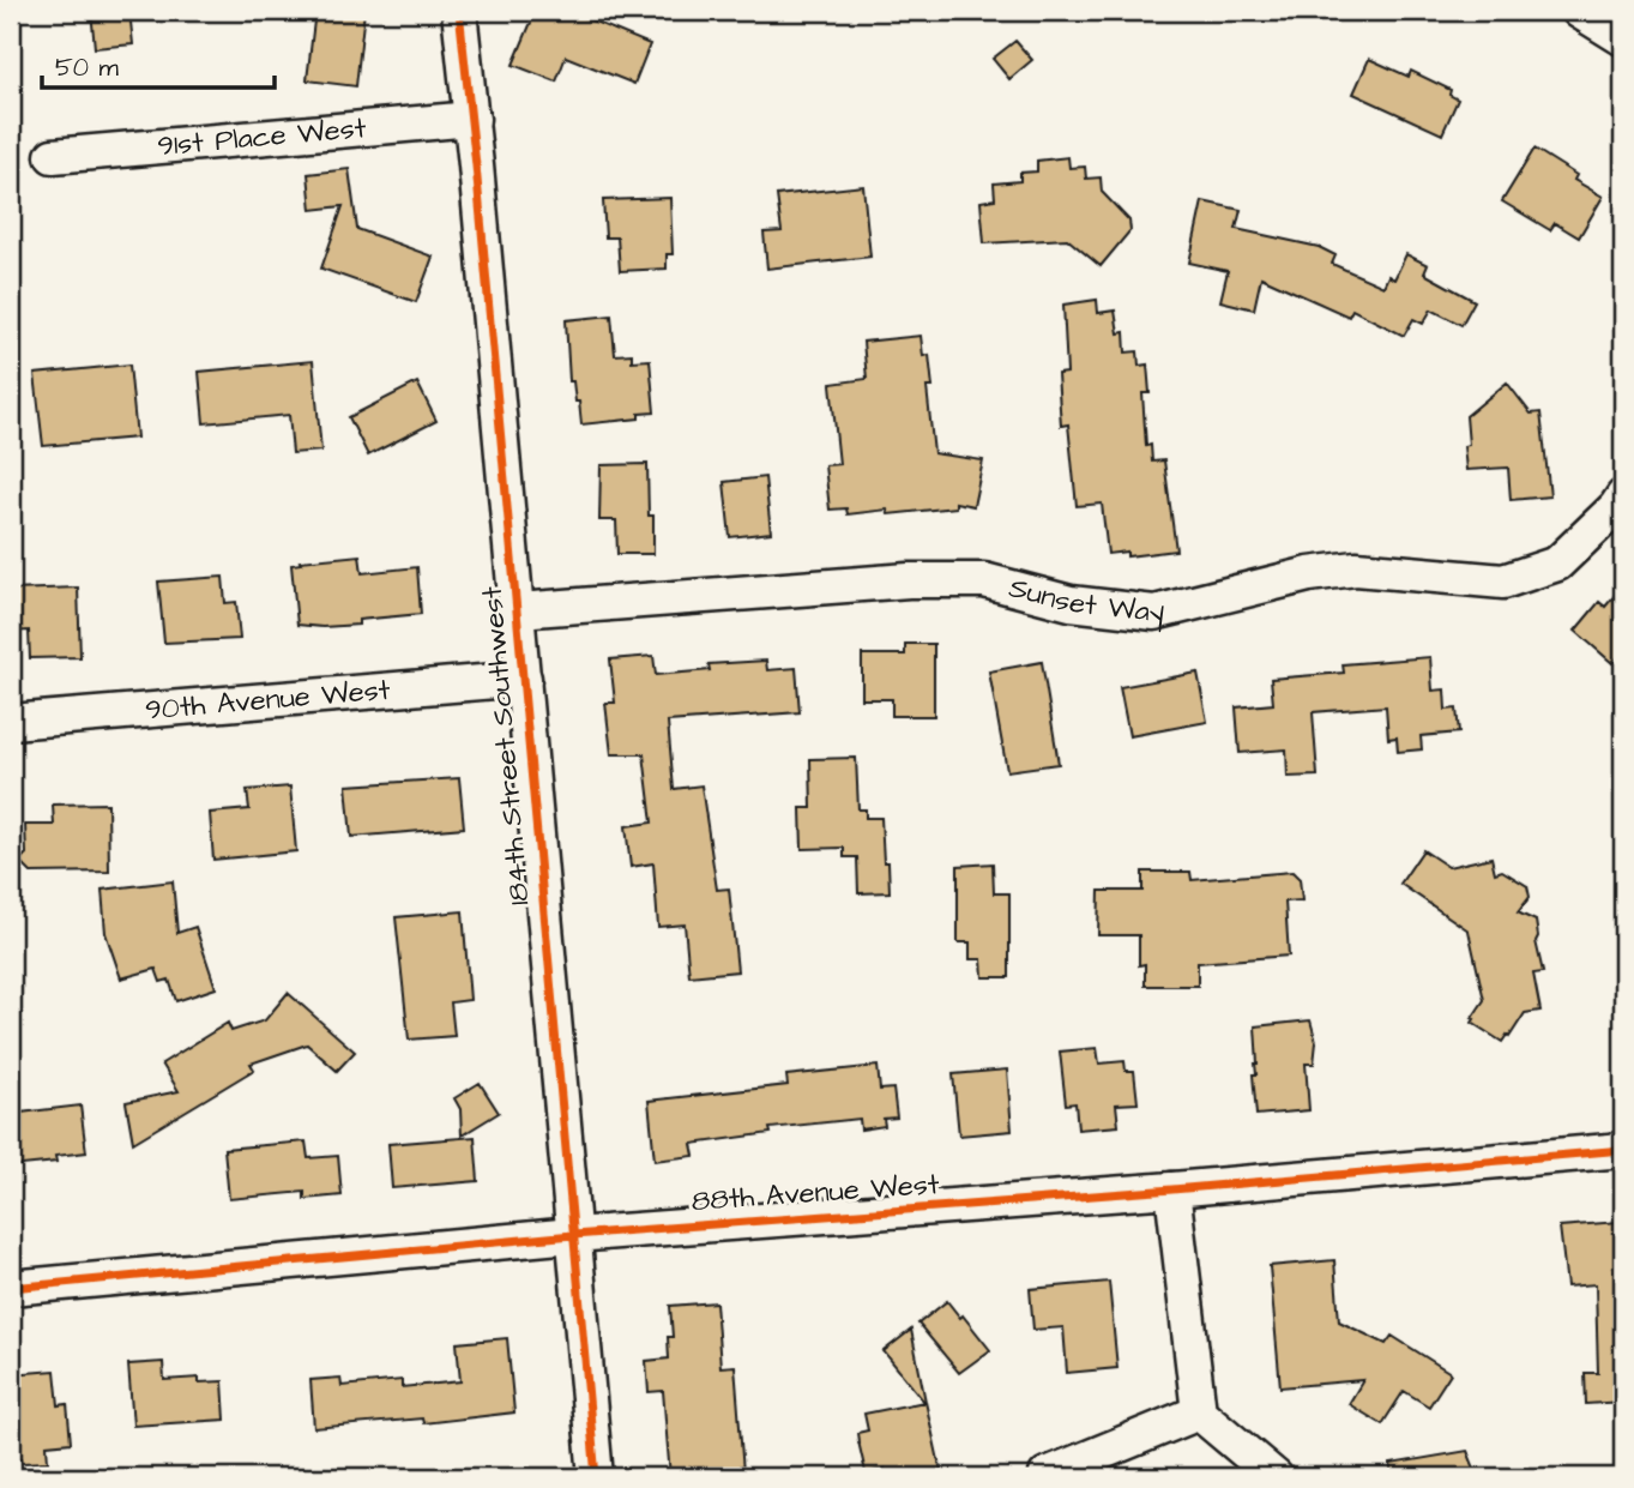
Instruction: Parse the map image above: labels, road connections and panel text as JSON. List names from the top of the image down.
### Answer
{
  "streets": {
    "street": [
      "91st Place West",
      "Sunset Way",
      "90th Avenue West",
      "184th Street Southwest",
      "88th Avenue West"
    ]
  },
  "crossings": [
    ["91st Place West", "184th Street Southwest"],
    ["Sunset Way", "184th Street Southwest"],
    ["90th Avenue West", "184th Street Southwest"],
    ["184th Street Southwest", "88th Avenue West"]
  ],
  "scale_bar": "50 m"
}
